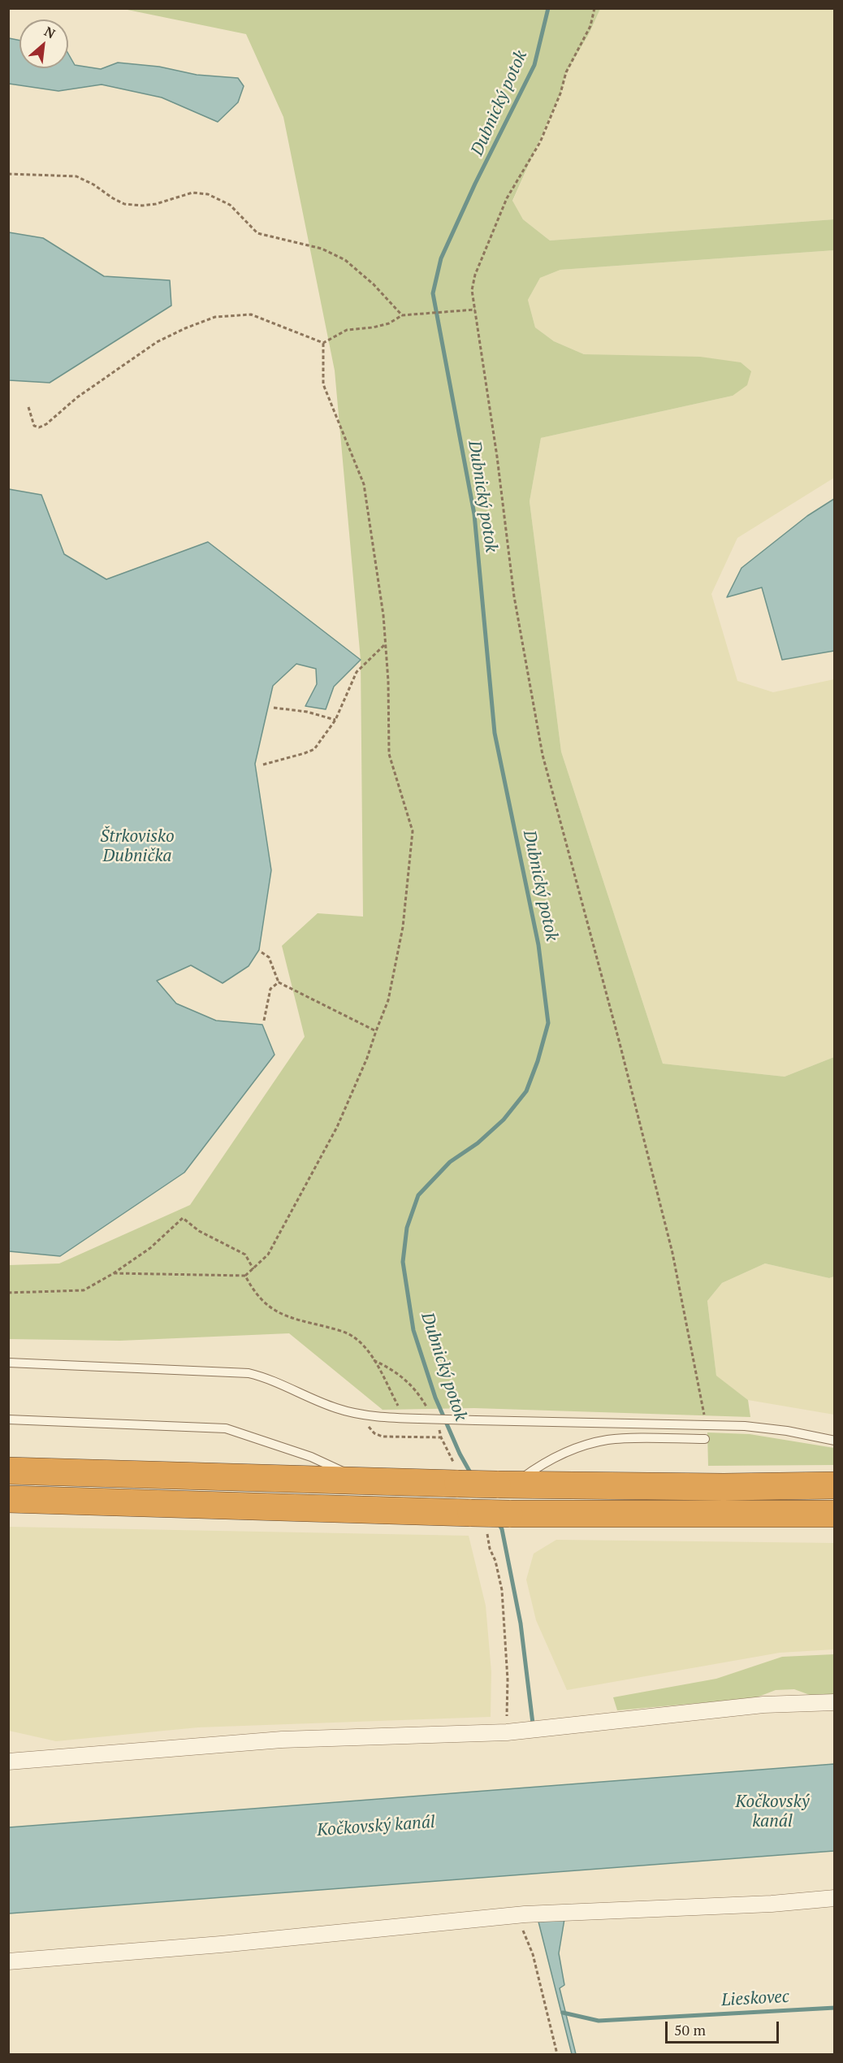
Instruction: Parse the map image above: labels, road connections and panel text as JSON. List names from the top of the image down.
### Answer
{
  "water": [
    "Dubnický potok",
    "Štrkovisko Dubnička",
    "Kočkovský kanál",
    "Lieskovec"
  ],
  "scale_bar": "50 m",
  "north": "top right"
}
